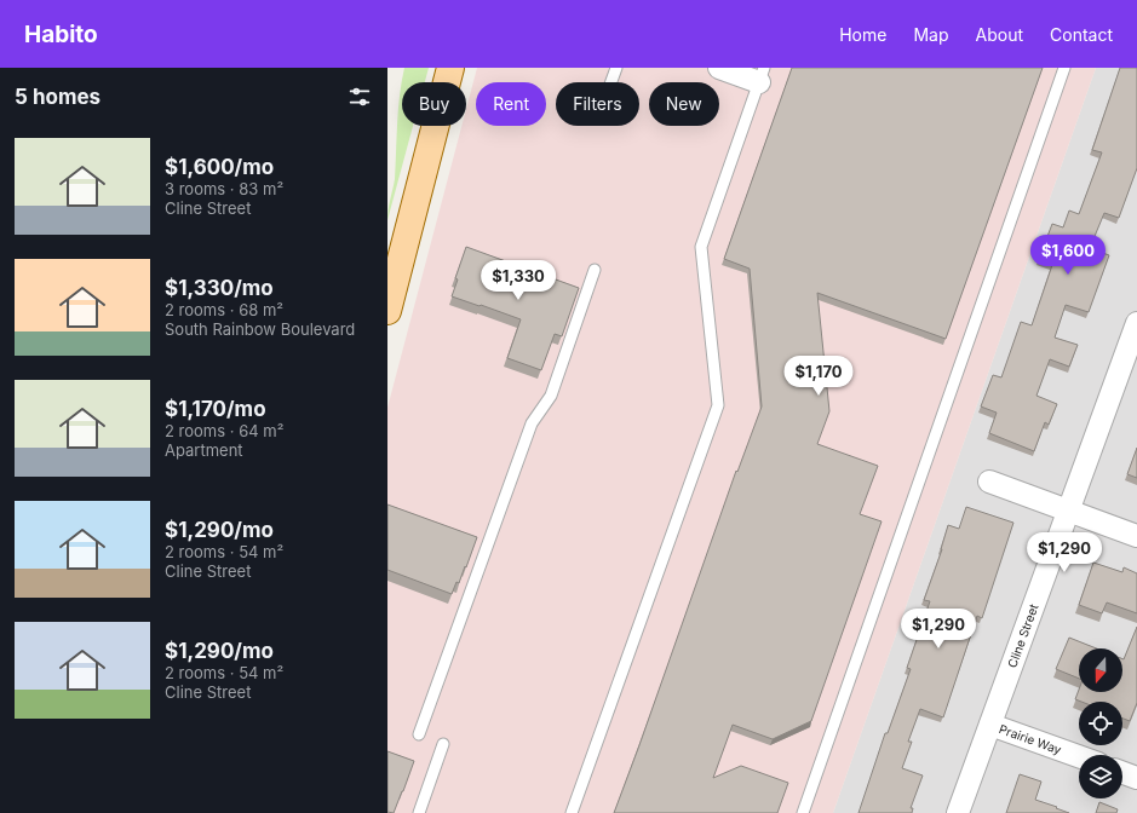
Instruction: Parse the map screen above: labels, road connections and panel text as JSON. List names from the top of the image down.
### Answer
{
  "streets": {
    "street": ["Cline Street", "Prairie Way"]
  },
  "crossings": [
    ["Cline Street", "Prairie Way"]
  ],
  "north": "bottom",
  "page": {
    "header": "Habito",
    "nav": [
      "Home",
      "Map",
      "About",
      "Contact"
    ],
    "heading": "5 homes",
    "chip": [
      "Buy",
      "Rent",
      "Filters",
      "New"
    ],
    "list": [
      {
        "name": "$1,600/mo",
        "note": "3 rooms · 83 m² · Cline Street"
      },
      {
        "name": "$1,330/mo",
        "note": "2 rooms · 68 m² · South Rainbow Boulevard"
      },
      {
        "name": "$1,170/mo",
        "note": "2 rooms · 64 m² · Apartment"
      },
      {
        "name": "$1,290/mo",
        "note": "2 rooms · 54 m² · Cline Street"
      },
      {
        "name": "$1,290/mo",
        "note": "2 rooms · 54 m² · Cline Street"
      }
    ],
    "price": [
      "$1,600",
      "$1,330",
      "$1,170",
      "$1,290",
      "$1,290"
    ]
  }
}
